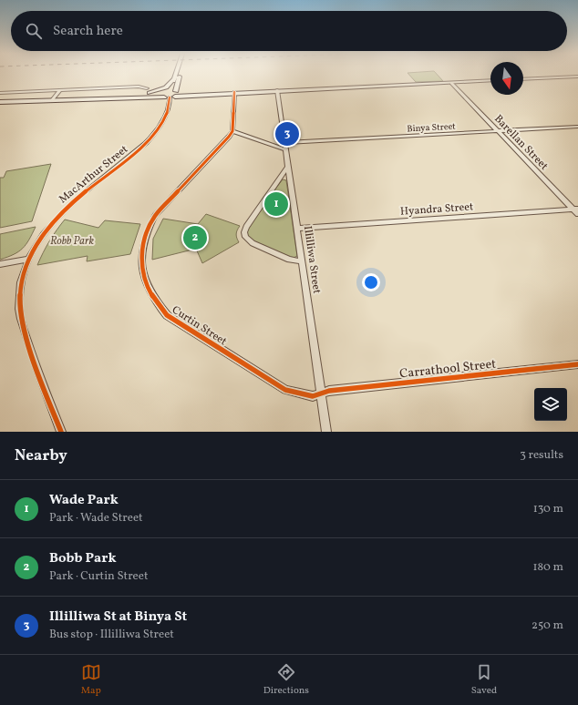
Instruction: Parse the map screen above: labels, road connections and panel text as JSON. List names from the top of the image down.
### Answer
{
  "streets": {
    "street": [
      "Binya Street",
      "Barellan Street",
      "MacArthur Street",
      "Hyandra Street",
      "Illilliwa Street",
      "Curtin Street",
      "Carrathool Street"
    ]
  },
  "crossings": [
    ["Binya Street", "Barellan Street"],
    ["Binya Street", "Illilliwa Street"],
    ["Barellan Street", "Hyandra Street"],
    ["Hyandra Street", "Illilliwa Street"],
    ["Illilliwa Street", "Curtin Street"],
    ["Illilliwa Street", "Carrathool Street"],
    ["Curtin Street", "Carrathool Street"]
  ],
  "parks": ["Robb Park"],
  "north": "bottom",
  "page": {
    "search": "Search here",
    "pins": ["3", "1", "2"],
    "heading": ["Nearby", "3 results"],
    "list": [
      {
        "mark": "1",
        "name": "Wade Park",
        "note": "Park · Wade Street",
        "value": "130 m"
      },
      {
        "mark": "2",
        "name": "Bobb Park",
        "note": "Park · Curtin Street",
        "value": "180 m"
      },
      {
        "mark": "3",
        "name": "Illilliwa St at Binya St",
        "note": "Bus stop · Illilliwa Street",
        "value": "250 m"
      }
    ],
    "nav": ["Map", "Directions", "Saved"]
  }
}
